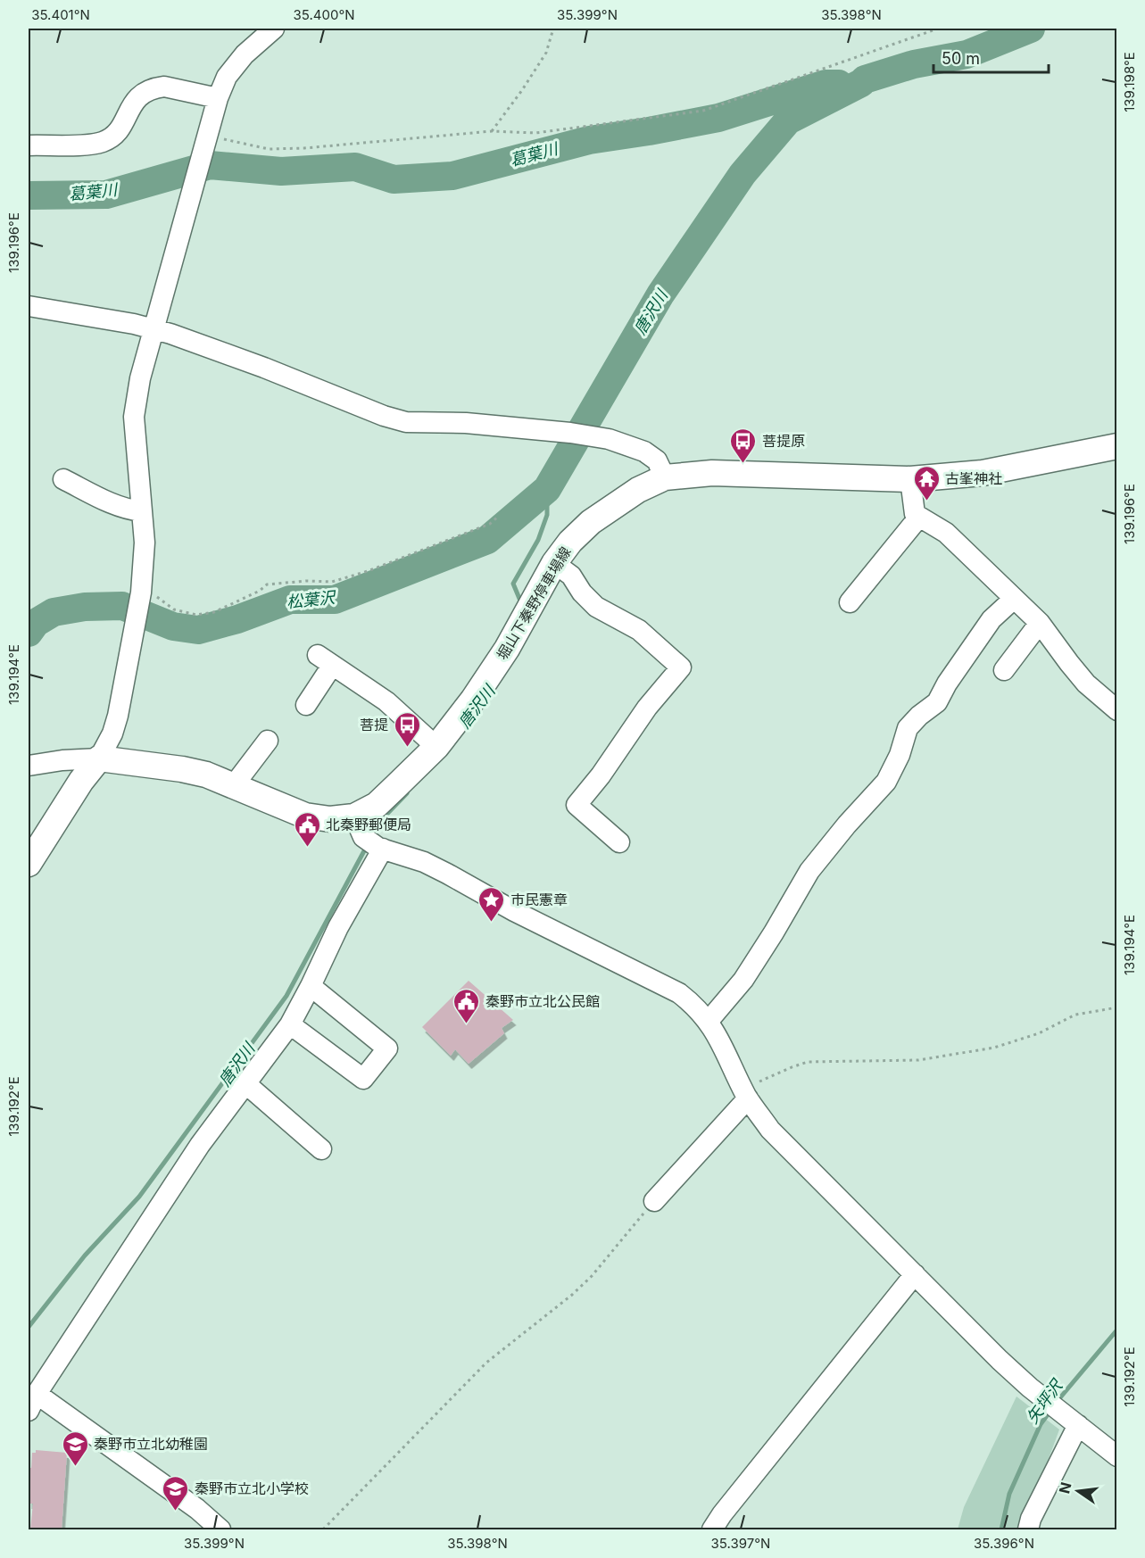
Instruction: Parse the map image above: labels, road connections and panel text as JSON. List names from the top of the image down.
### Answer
{
  "streets": {
    "main road": ["堀山下秦野停車場線"]
  },
  "water": [
    "葛葉川",
    "唐沢川",
    "松葉沢",
    "矢坪沢"
  ],
  "places": {
    "bus stop": ["菩提原", "菩提"],
    "temple": ["古峯神社"],
    "public building": ["北秦野郵便局", "秦野市立北公民館"],
    "place": ["市民憲章"],
    "school or university": ["秦野市立北幼稚園", "秦野市立北小学校"]
  },
  "scale_bar": "50 m",
  "north": "left",
  "coordinates": [
    "35.401°N",
    "35.400°N",
    "35.399°N",
    "35.398°N",
    "139.198°E",
    "139.196°E",
    "139.194°E",
    "139.192°E",
    "35.397°N",
    "35.396°N"
  ]
}
